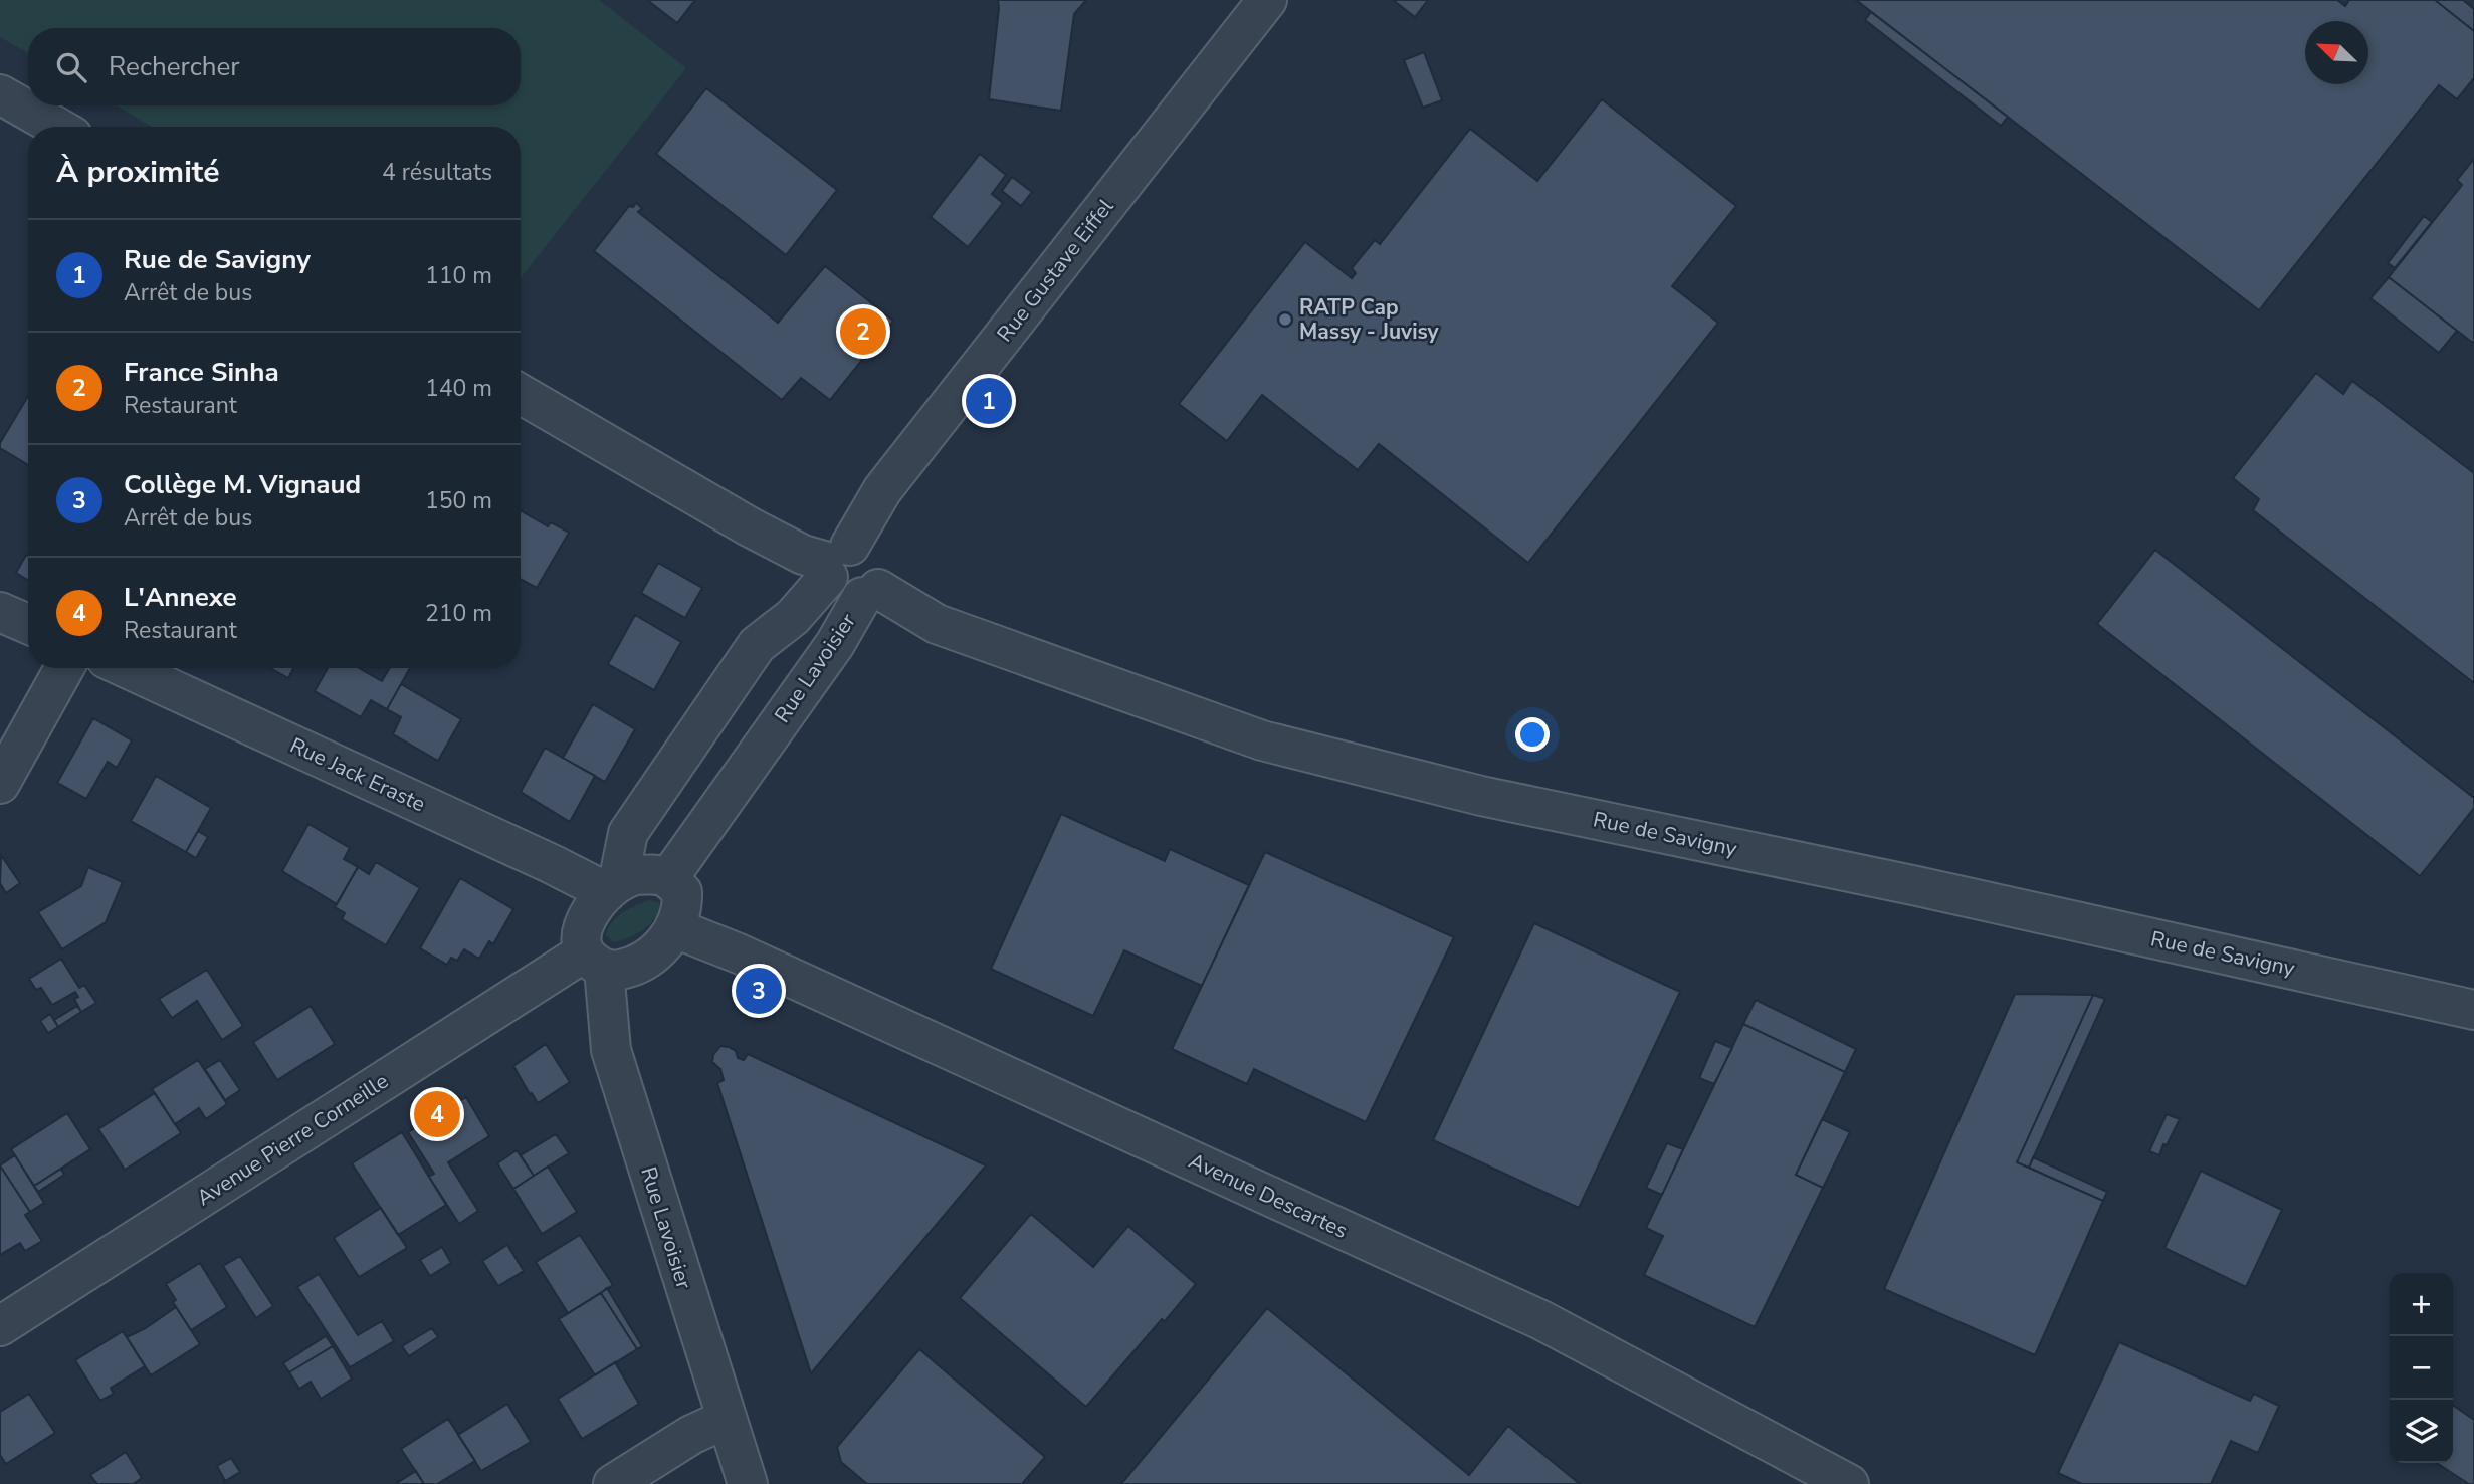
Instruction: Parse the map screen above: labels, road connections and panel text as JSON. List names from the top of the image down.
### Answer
{
  "streets": {
    "street": [
      "Rue Gustave Eiffel",
      "Rue Lavoisier",
      "Rue Jack Eraste",
      "Rue de Savigny",
      "Avenue Pierre Corneille",
      "Avenue Descartes"
    ]
  },
  "crossings": [
    ["Rue Gustave Eiffel", "Rue Lavoisier"],
    ["Rue Gustave Eiffel", "Rue de Savigny"],
    ["Rue Lavoisier", "Rue Jack Eraste"],
    ["Rue Lavoisier", "Rue de Savigny"],
    ["Rue Lavoisier", "Avenue Pierre Corneille"],
    ["Rue Lavoisier", "Avenue Descartes"],
    ["Rue Jack Eraste", "Avenue Pierre Corneille"],
    ["Rue Jack Eraste", "Avenue Descartes"],
    ["Avenue Pierre Corneille", "Avenue Descartes"]
  ],
  "places": ["RATP Cap Massy - Juvisy"],
  "north": "top left",
  "page": {
    "search": "Rechercher",
    "heading": ["À proximité", "4 résultats"],
    "list": [
      {
        "mark": "1",
        "name": "Rue de Savigny",
        "note": "Arrêt de bus",
        "value": "110 m"
      },
      {
        "mark": "2",
        "name": "France Sinha",
        "note": "Restaurant",
        "value": "140 m"
      },
      {
        "mark": "3",
        "name": "Collège M. Vignaud",
        "note": "Arrêt de bus",
        "value": "150 m"
      },
      {
        "mark": "4",
        "name": "L'Annexe",
        "note": "Restaurant",
        "value": "210 m"
      }
    ],
    "pins": [
      "2",
      "1",
      "3",
      "4"
    ],
    "map_buttons": ["+", "−"]
  }
}
